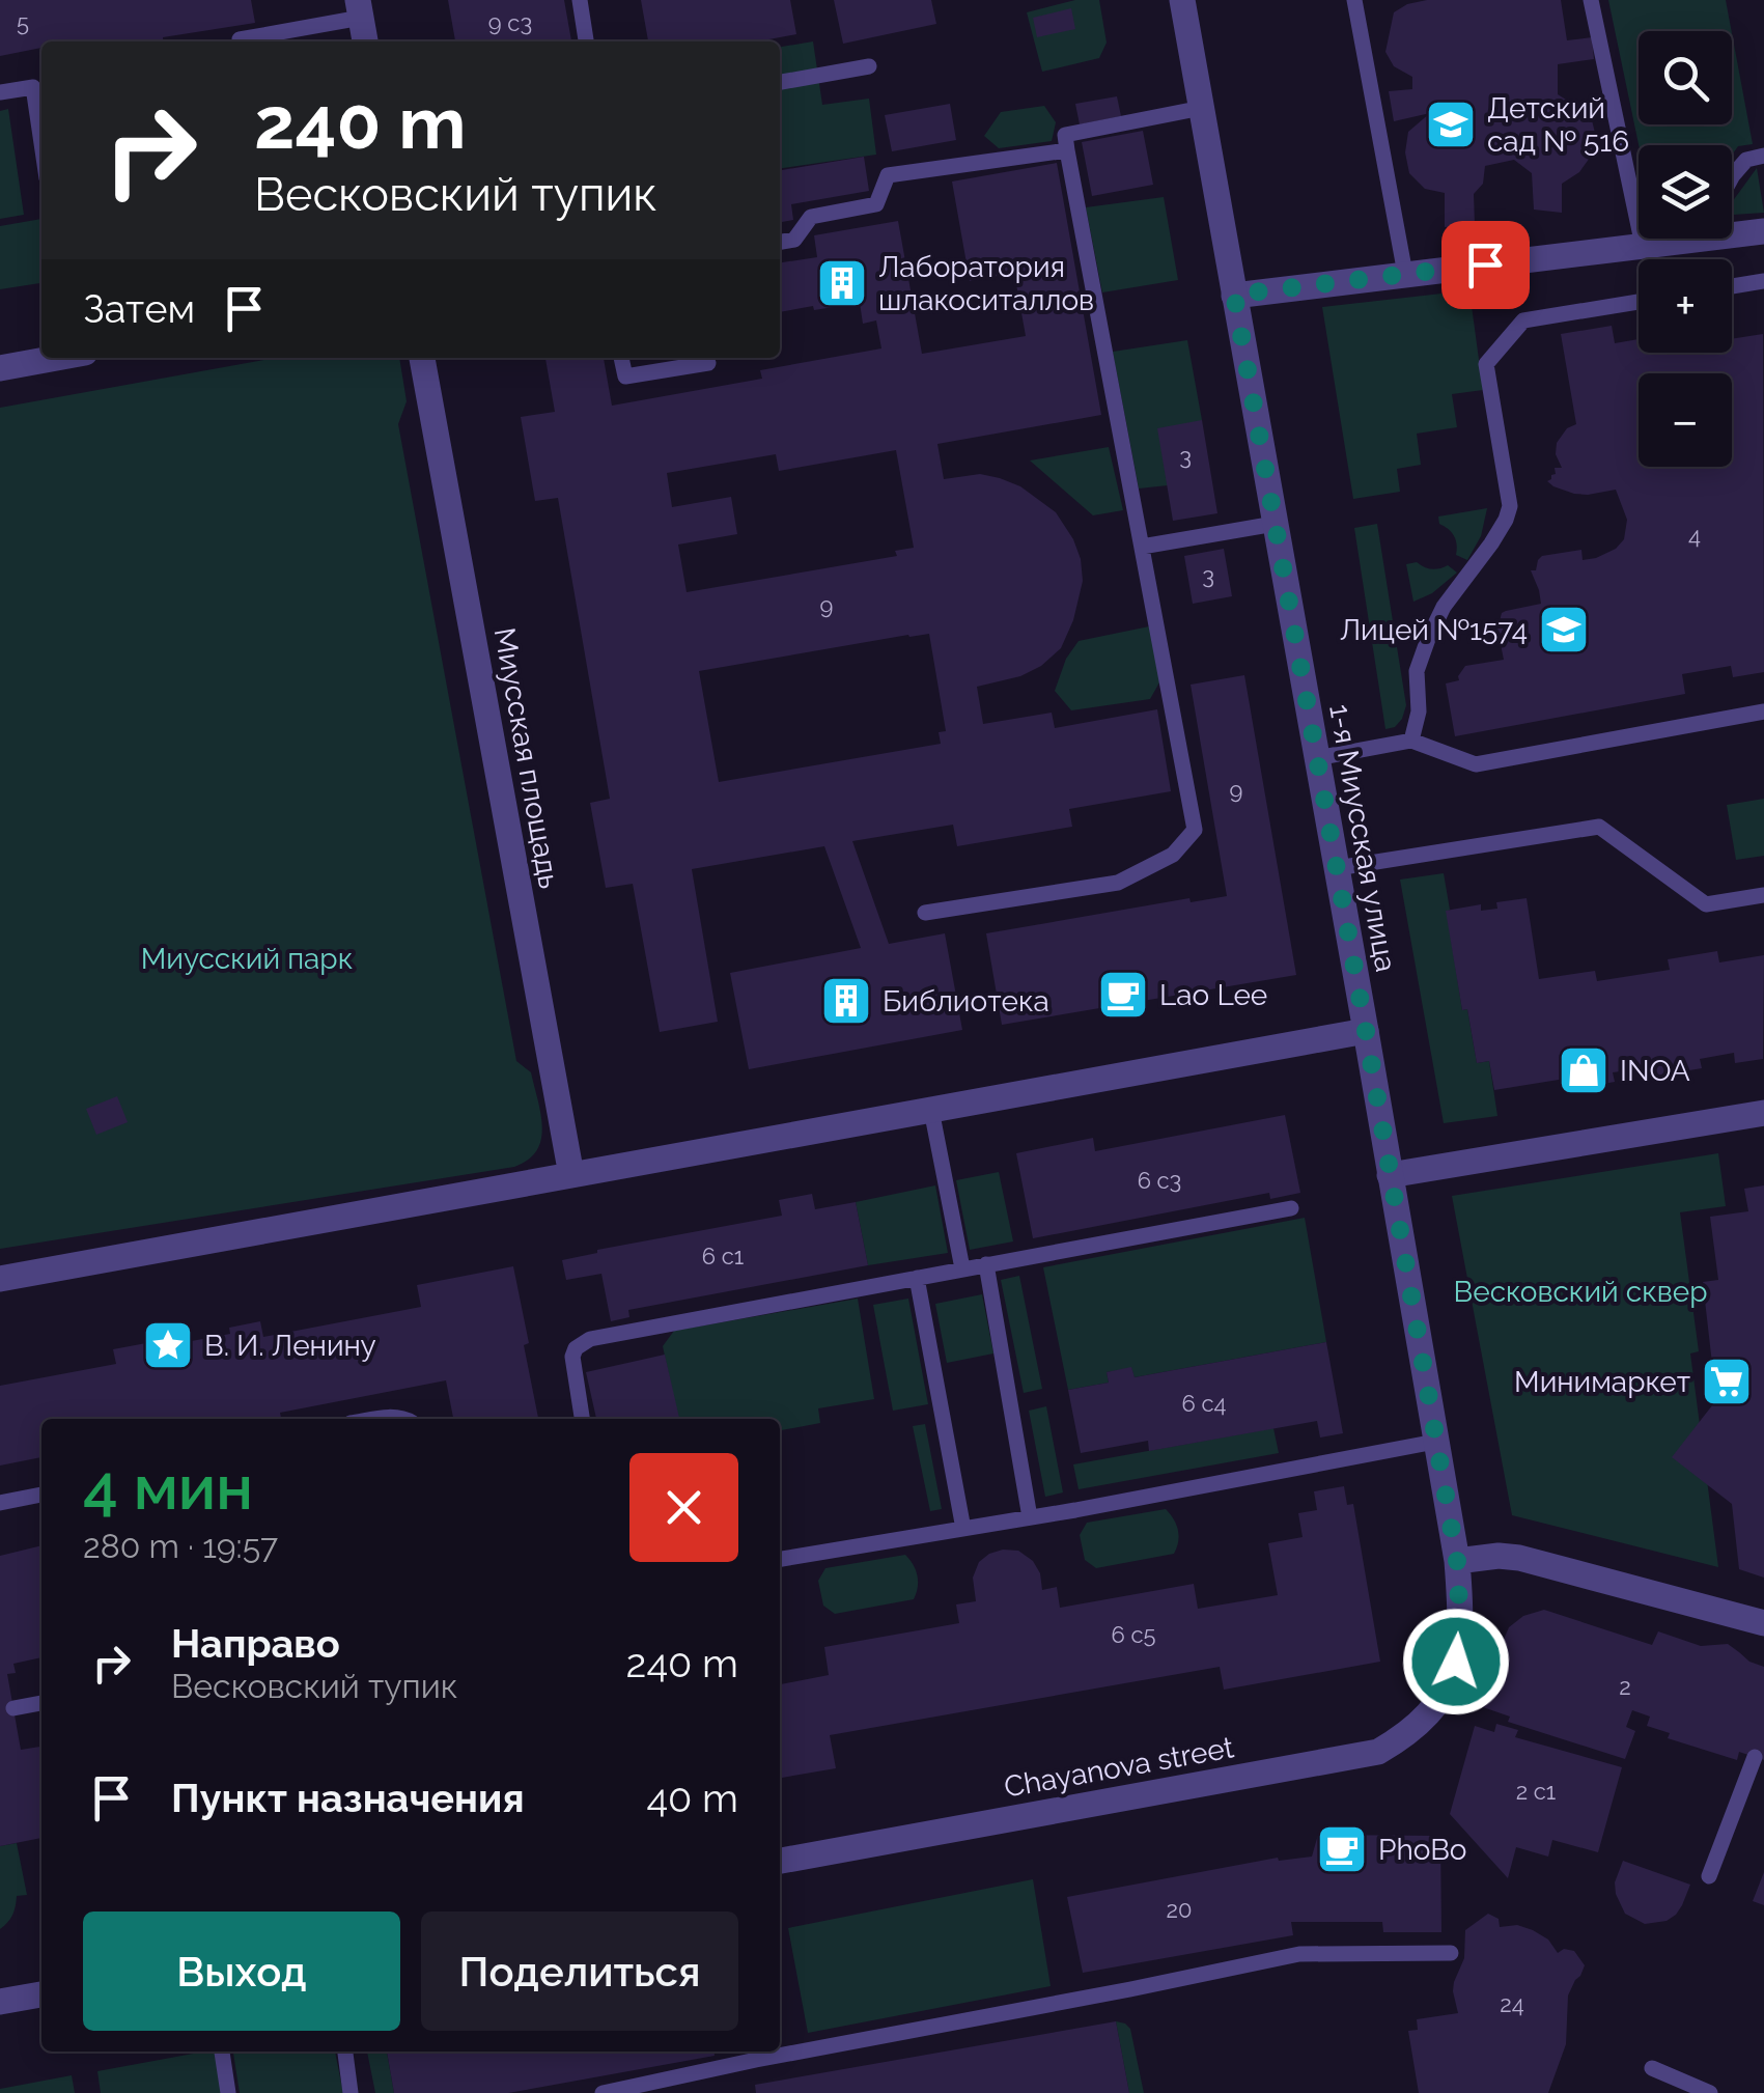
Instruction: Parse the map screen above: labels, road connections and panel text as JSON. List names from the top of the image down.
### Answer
{
  "streets": {
    "street": ["Миусская площадь", "1-я Миусская улица", "Chayanova street"]
  },
  "crossings": [
    ["1-я Миусская улица", "Chayanova street"]
  ],
  "parks": ["Миусский парк", "Весковский сквер"],
  "places": {
    "school or university": ["Детский сад № 516", "Лицей №1574"],
    "building": ["Лаборатория шлакоситаллов", "Библиотека"],
    "cafe": ["Lao Lee", "PhoBo"],
    "shop": ["INOA"],
    "place": ["В. И. Ленину"],
    "supermarket": ["Минимаркет"]
  },
  "house_numbers": [
    "5",
    "9 c3",
    "3",
    "4",
    "3",
    "9",
    "9",
    "6 с3",
    "6 с1",
    "6 с4",
    "6 с5",
    "2",
    "2 с1",
    "20",
    "24"
  ],
  "page": {
    "map_buttons": ["+", "−"],
    "turn": ["240 m", "Весковский тупик"],
    "then": "Затем",
    "heading": ["4 мин", "280 m · 19:57"],
    "list": [
      {
        "name": "Направо",
        "note": "Весковский тупик",
        "value": "240 m"
      },
      {
        "name": "Пункт назначения",
        "value": "40 m"
      }
    ],
    "buttons": ["Выход", "Поделиться"]
  }
}
